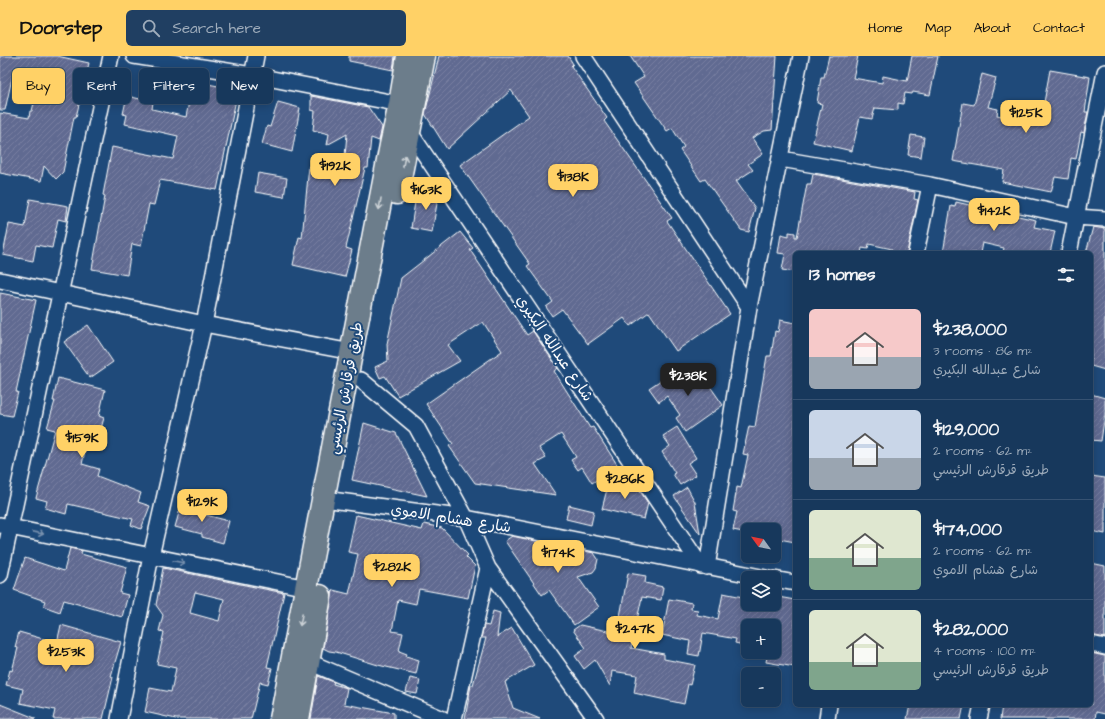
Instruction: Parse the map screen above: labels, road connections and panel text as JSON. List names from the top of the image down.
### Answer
{
  "streets": {
    "main road": ["طريق قرقارش الرئيسي"],
    "street": ["شارع عبدالله البكيري", "شارع هشام الاموي"]
  },
  "crossings": [
    ["شارع عبدالله البكيري", "طريق قرقارش الرئيسي"],
    ["شارع عبدالله البكيري", "شارع هشام الاموي"],
    ["طريق قرقارش الرئيسي", "شارع هشام الاموي"]
  ],
  "north": "top left",
  "page": {
    "header": "Doorstep",
    "search": "Search here",
    "nav": [
      "Home",
      "Map",
      "About",
      "Contact"
    ],
    "chip": [
      "Buy",
      "Rent",
      "Filters",
      "New"
    ],
    "price": [
      "$125K",
      "$192K",
      "$138K",
      "$163K",
      "$142K",
      "$238K",
      "$159K",
      "$286K",
      "$129K",
      "$174K",
      "$282K",
      "$247K",
      "$253K"
    ],
    "heading": "13 homes",
    "list": [
      {
        "name": "$238,000",
        "note": "3 rooms · 86 m² · شارع عبدالله البكيري"
      },
      {
        "name": "$129,000",
        "note": "2 rooms · 62 m² · طريق قرقارش الرئيسي"
      },
      {
        "name": "$174,000",
        "note": "2 rooms · 62 m² · شارع هشام الاموي"
      },
      {
        "name": "$282,000",
        "note": "4 rooms · 100 m² · طريق قرقارش الرئيسي"
      }
    ],
    "map_buttons": ["+", "−"]
  }
}
